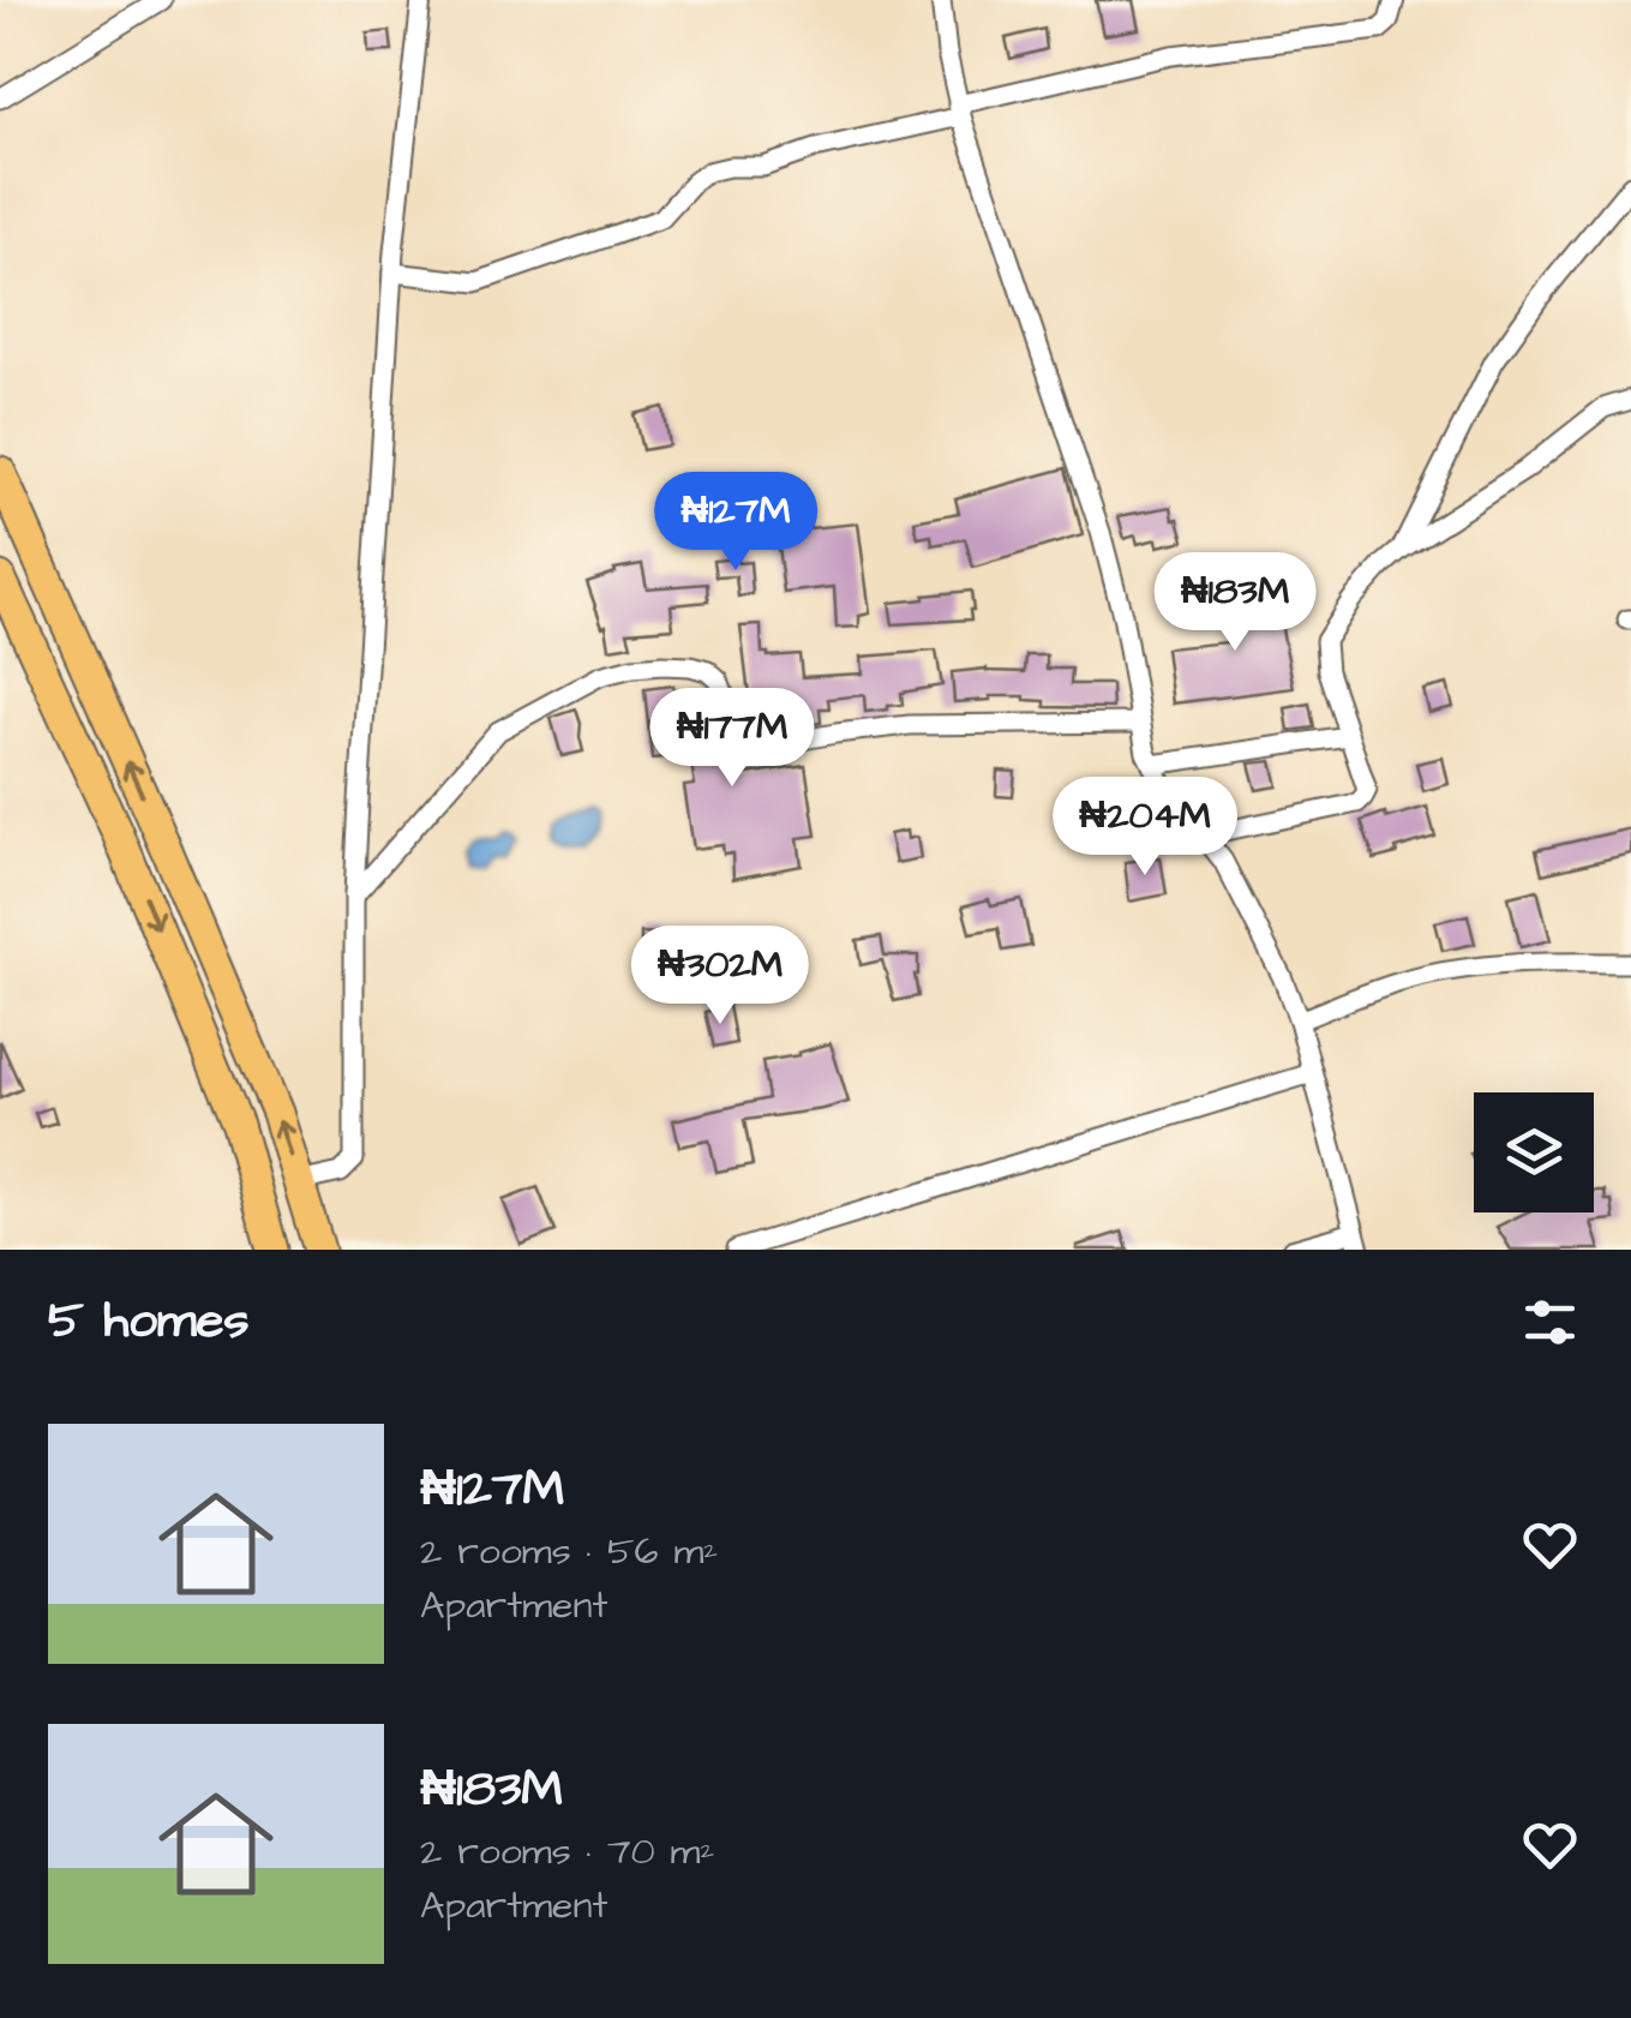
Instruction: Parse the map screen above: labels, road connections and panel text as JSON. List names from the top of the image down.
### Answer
{
  "page": {
    "price": [
      "₦127M",
      "₦183M",
      "₦177M",
      "₦204M",
      "₦302M"
    ],
    "heading": "5 homes",
    "list": [
      {
        "name": "₦127M",
        "note": "2 rooms · 56 m² · Apartment"
      },
      {
        "name": "₦183M",
        "note": "2 rooms · 70 m² · Apartment"
      }
    ]
  }
}
